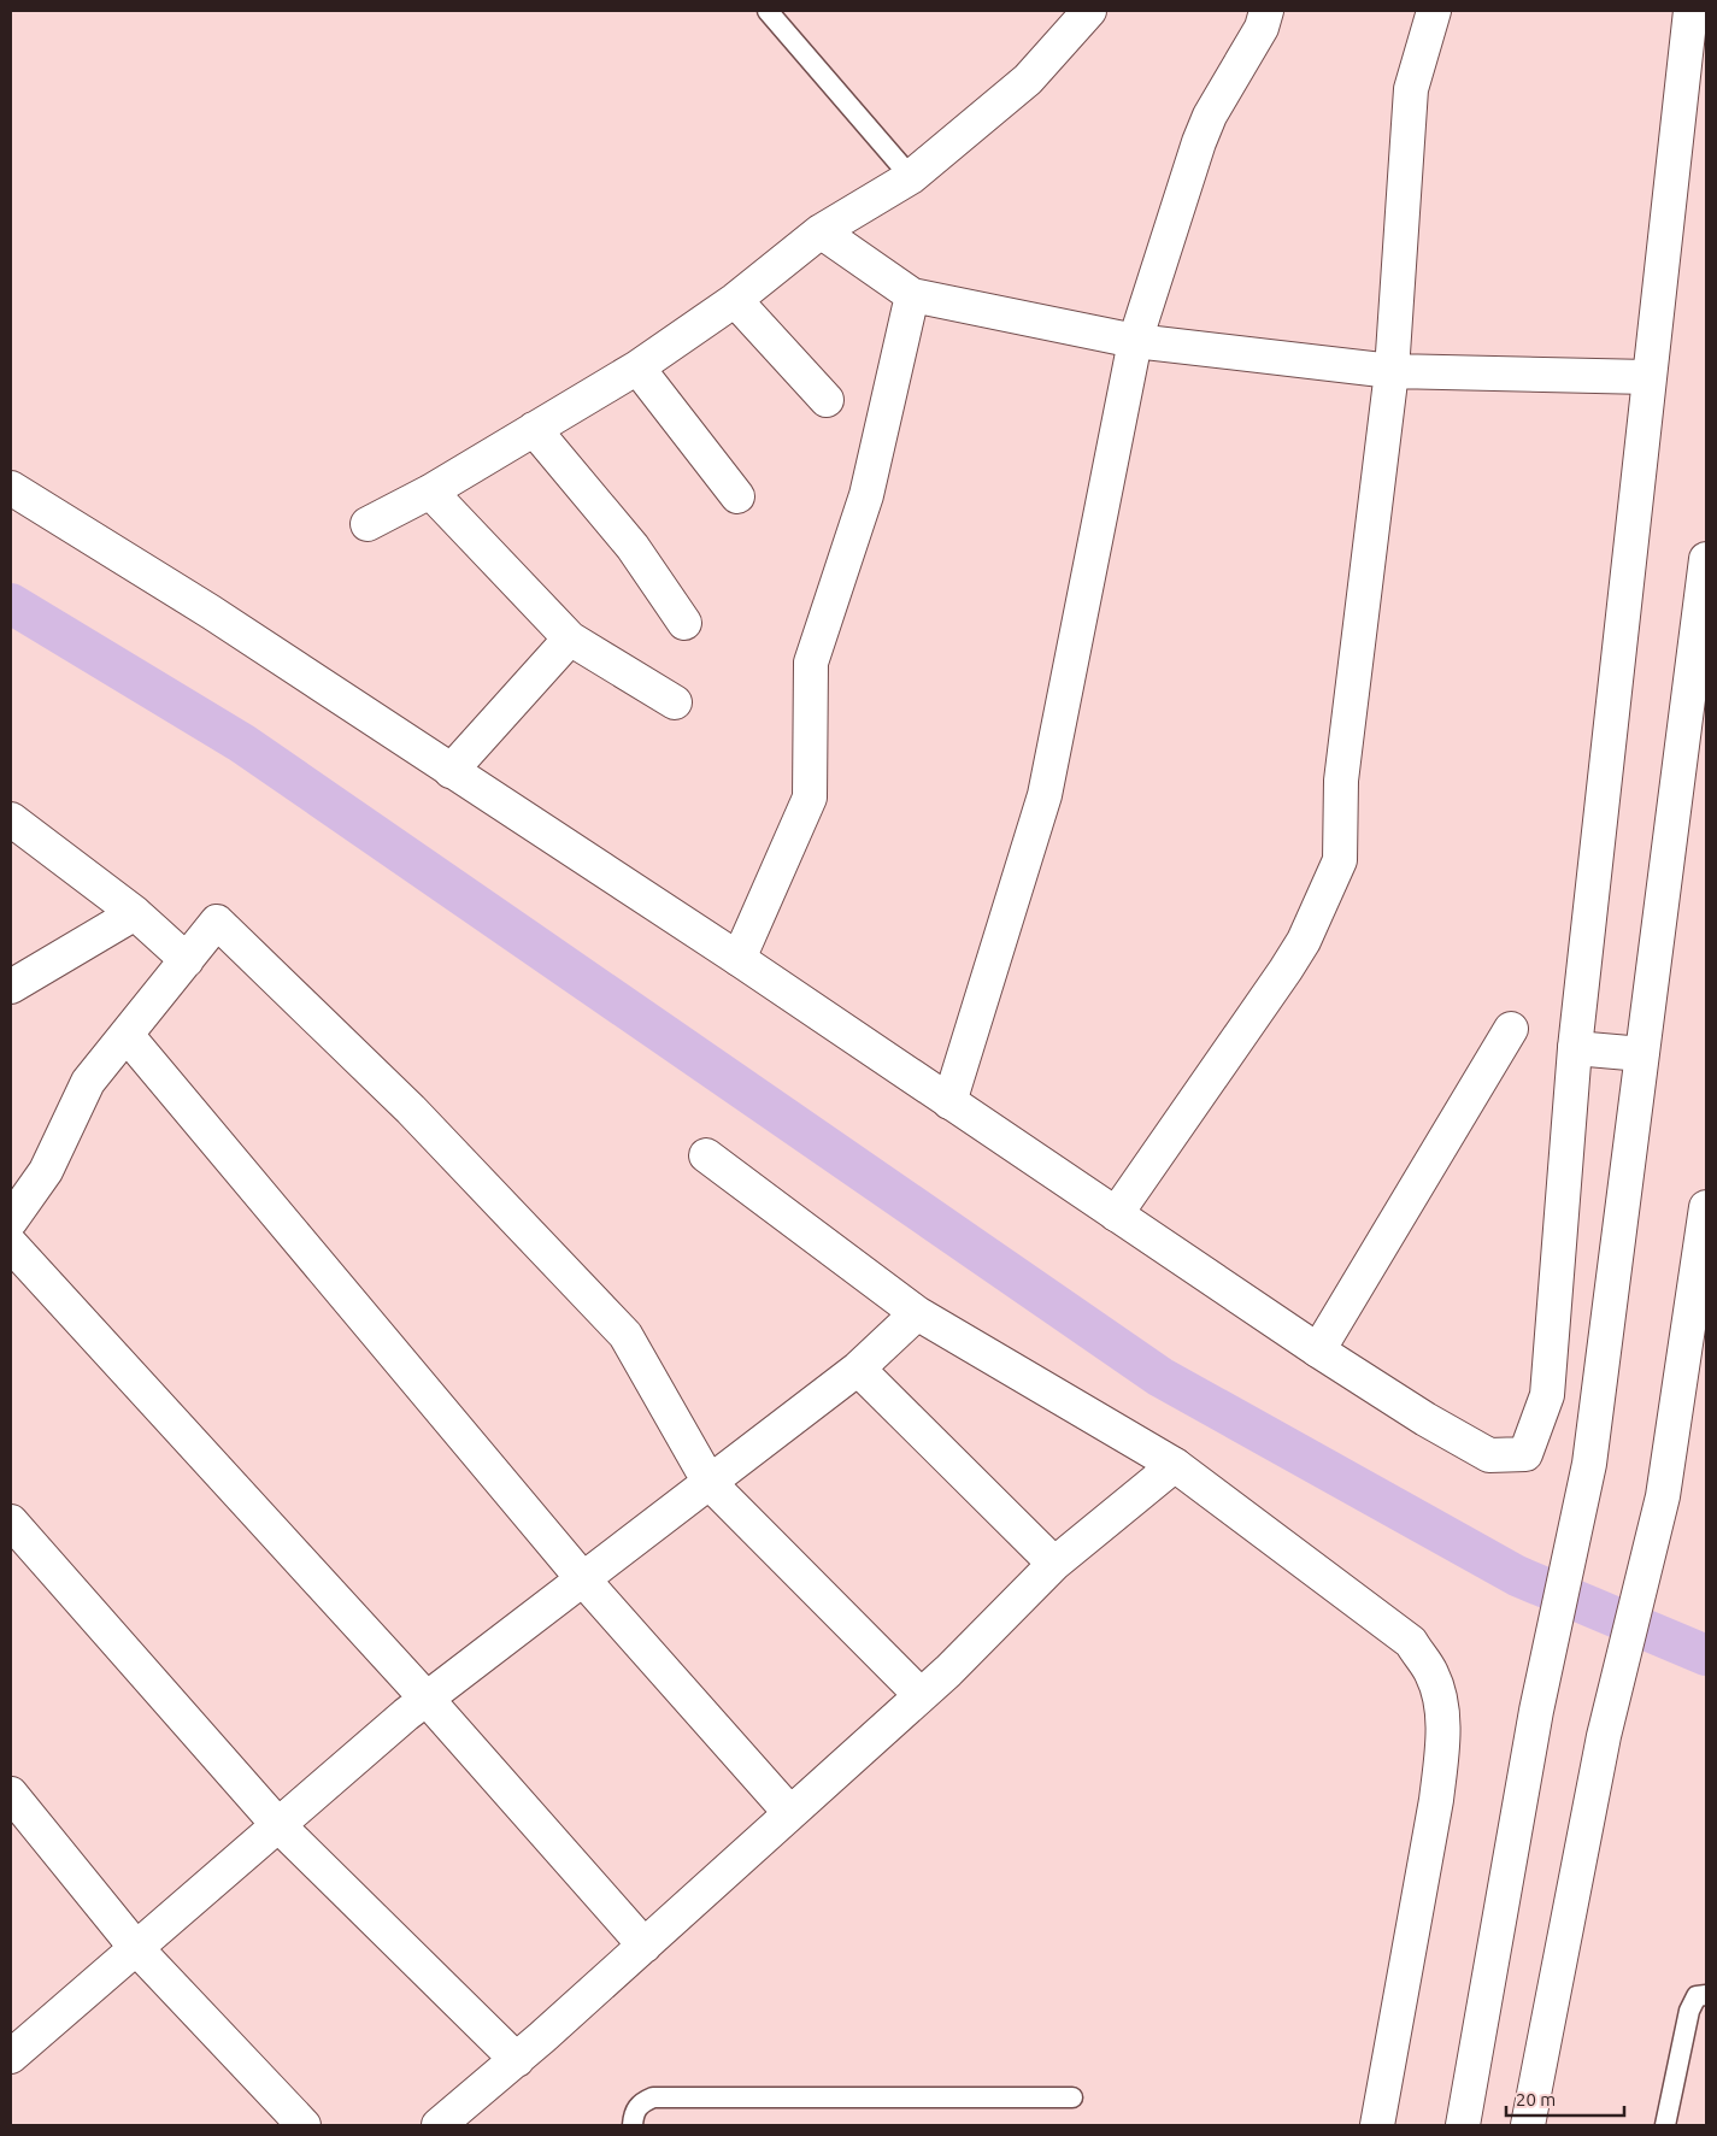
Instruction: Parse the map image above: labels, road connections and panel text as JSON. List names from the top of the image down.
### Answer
{
  "scale_bar": "20 m"
}
